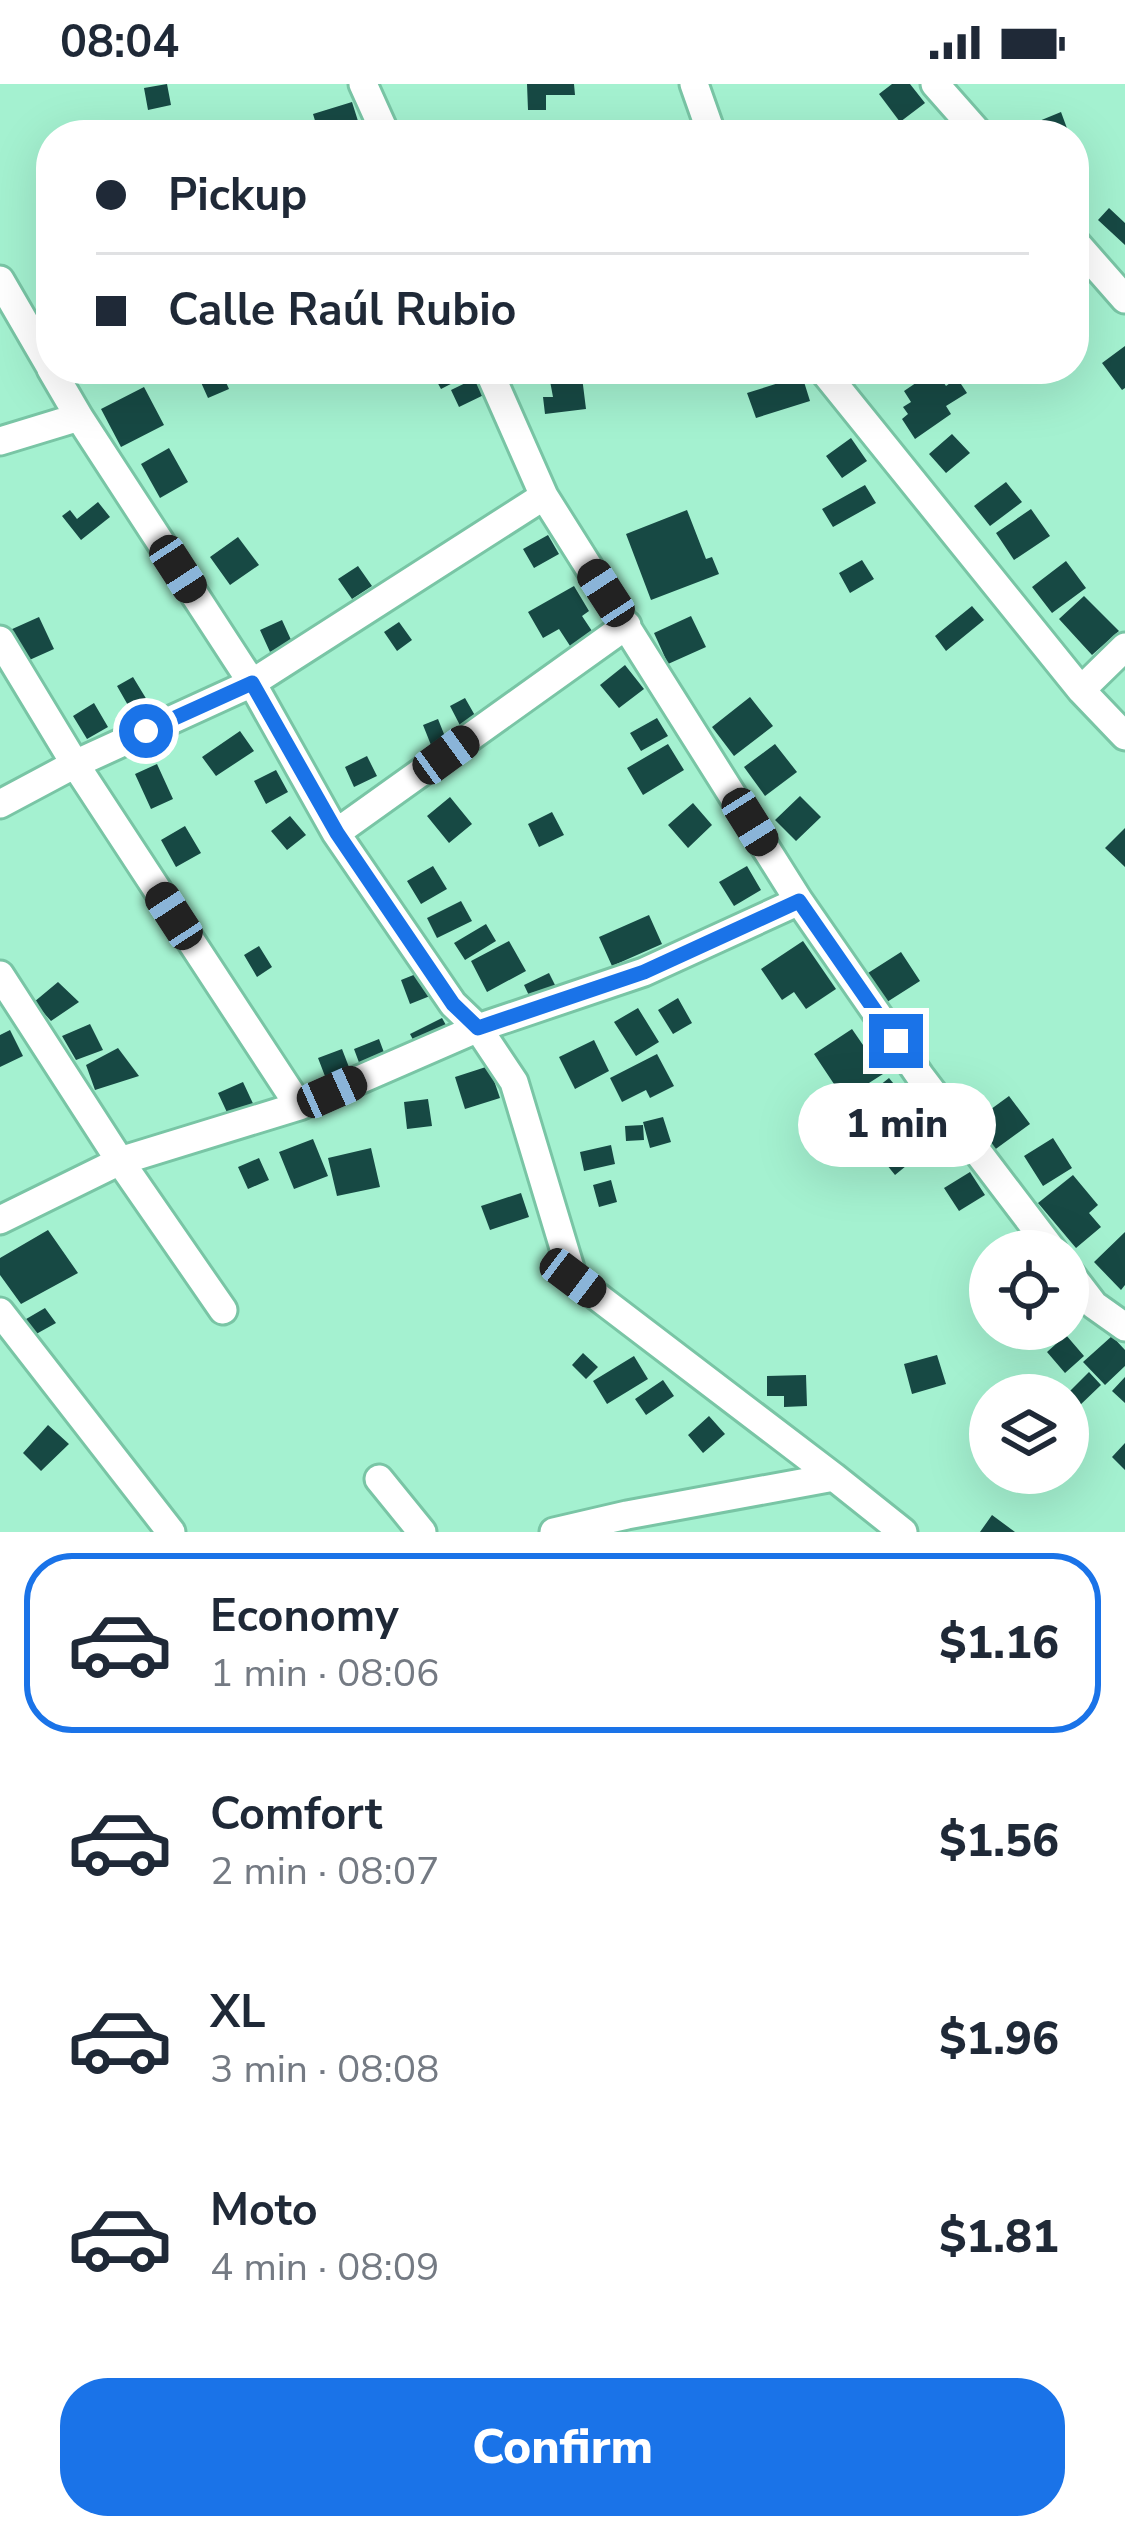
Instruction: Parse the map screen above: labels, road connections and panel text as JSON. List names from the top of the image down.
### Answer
{
  "page": {
    "status": "08:04",
    "banner": ["Pickup", "Calle Raúl Rubio"],
    "bubble": "1 min",
    "list": [
      {
        "name": "Economy",
        "note": "1 min · 08:06",
        "value": "$1.16"
      },
      {
        "name": "Comfort",
        "note": "2 min · 08:07",
        "value": "$1.56"
      },
      {
        "name": "XL",
        "note": "3 min · 08:08",
        "value": "$1.96"
      },
      {
        "name": "Moto",
        "note": "4 min · 08:09",
        "value": "$1.81"
      }
    ],
    "buttons": "Confirm"
  }
}
